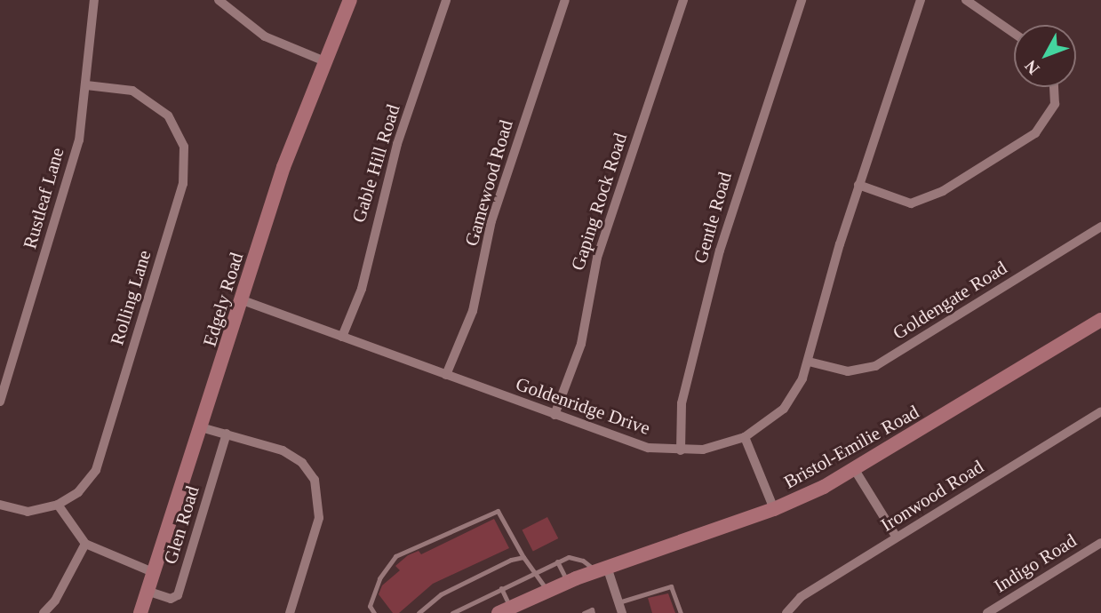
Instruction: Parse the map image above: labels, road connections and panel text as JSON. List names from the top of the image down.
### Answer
{
  "streets": {
    "main road": ["Edgely Road", "Bristol-Emilie Road"],
    "street": [
      "Gable Hill Road",
      "Gamewood Road",
      "Rustleaf Lane",
      "Gaping Rock Road",
      "Gentle Road",
      "Rolling Lane",
      "Goldengate Road",
      "Goldenridge Drive",
      "Ironwood Road",
      "Glen Road",
      "Indigo Road"
    ]
  },
  "crossings": [
    ["Gable Hill Road", "Goldenridge Drive"],
    ["Gamewood Road", "Goldenridge Drive"],
    ["Rustleaf Lane", "Rolling Lane"],
    ["Gaping Rock Road", "Goldenridge Drive"],
    ["Gentle Road", "Goldenridge Drive"],
    ["Edgely Road", "Goldenridge Drive"],
    ["Edgely Road", "Glen Road"],
    ["Goldengate Road", "Goldenridge Drive"]
  ],
  "north": "bottom left"
}
